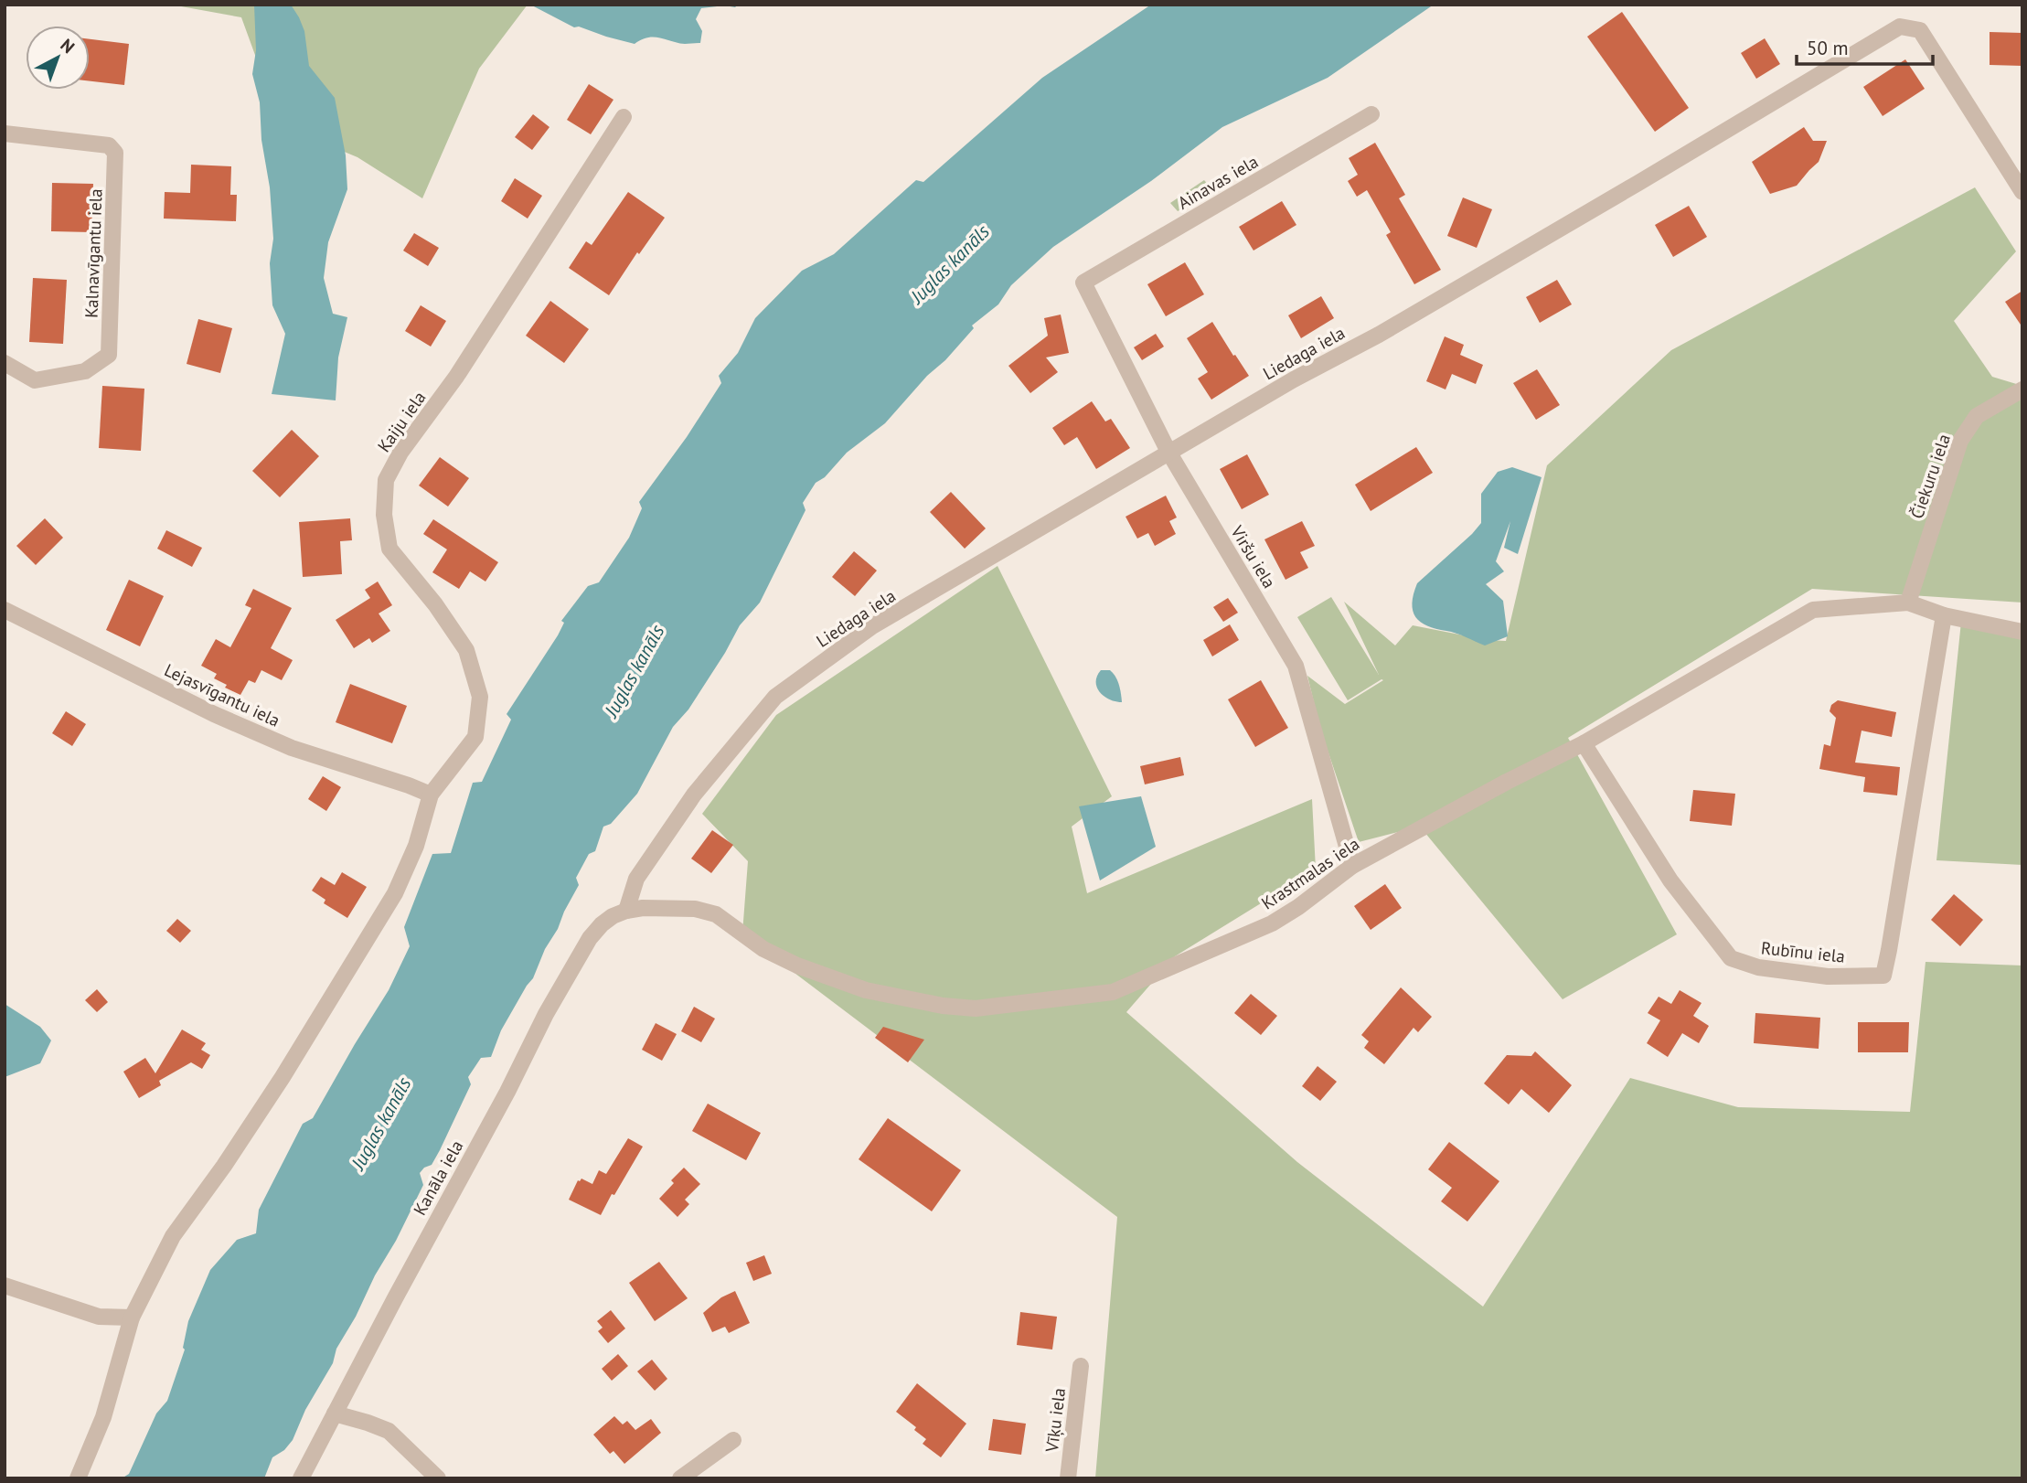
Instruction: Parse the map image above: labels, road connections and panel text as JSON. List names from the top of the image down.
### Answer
{
  "streets": {
    "street": [
      "Ainavas iela",
      "Kalnavīgantu iela",
      "Liedaga iela",
      "Kaiju iela",
      "Čiekuru iela",
      "Viršu iela",
      "Lejasvīgantu iela",
      "Krastmalas iela",
      "Rubīnu iela",
      "Kanāla iela",
      "Vīķu iela"
    ]
  },
  "crossings": [
    ["Ainavas iela", "Viršu iela"],
    ["Liedaga iela", "Viršu iela"],
    ["Liedaga iela", "Krastmalas iela"],
    ["Liedaga iela", "Kanāla iela"],
    ["Kaiju iela", "Lejasvīgantu iela"],
    ["Čiekuru iela", "Krastmalas iela"],
    ["Viršu iela", "Krastmalas iela"],
    ["Krastmalas iela", "Rubīnu iela"],
    ["Krastmalas iela", "Kanāla iela"]
  ],
  "water": ["Juglas kanāls"],
  "scale_bar": "50 m",
  "north": "top right"
}
